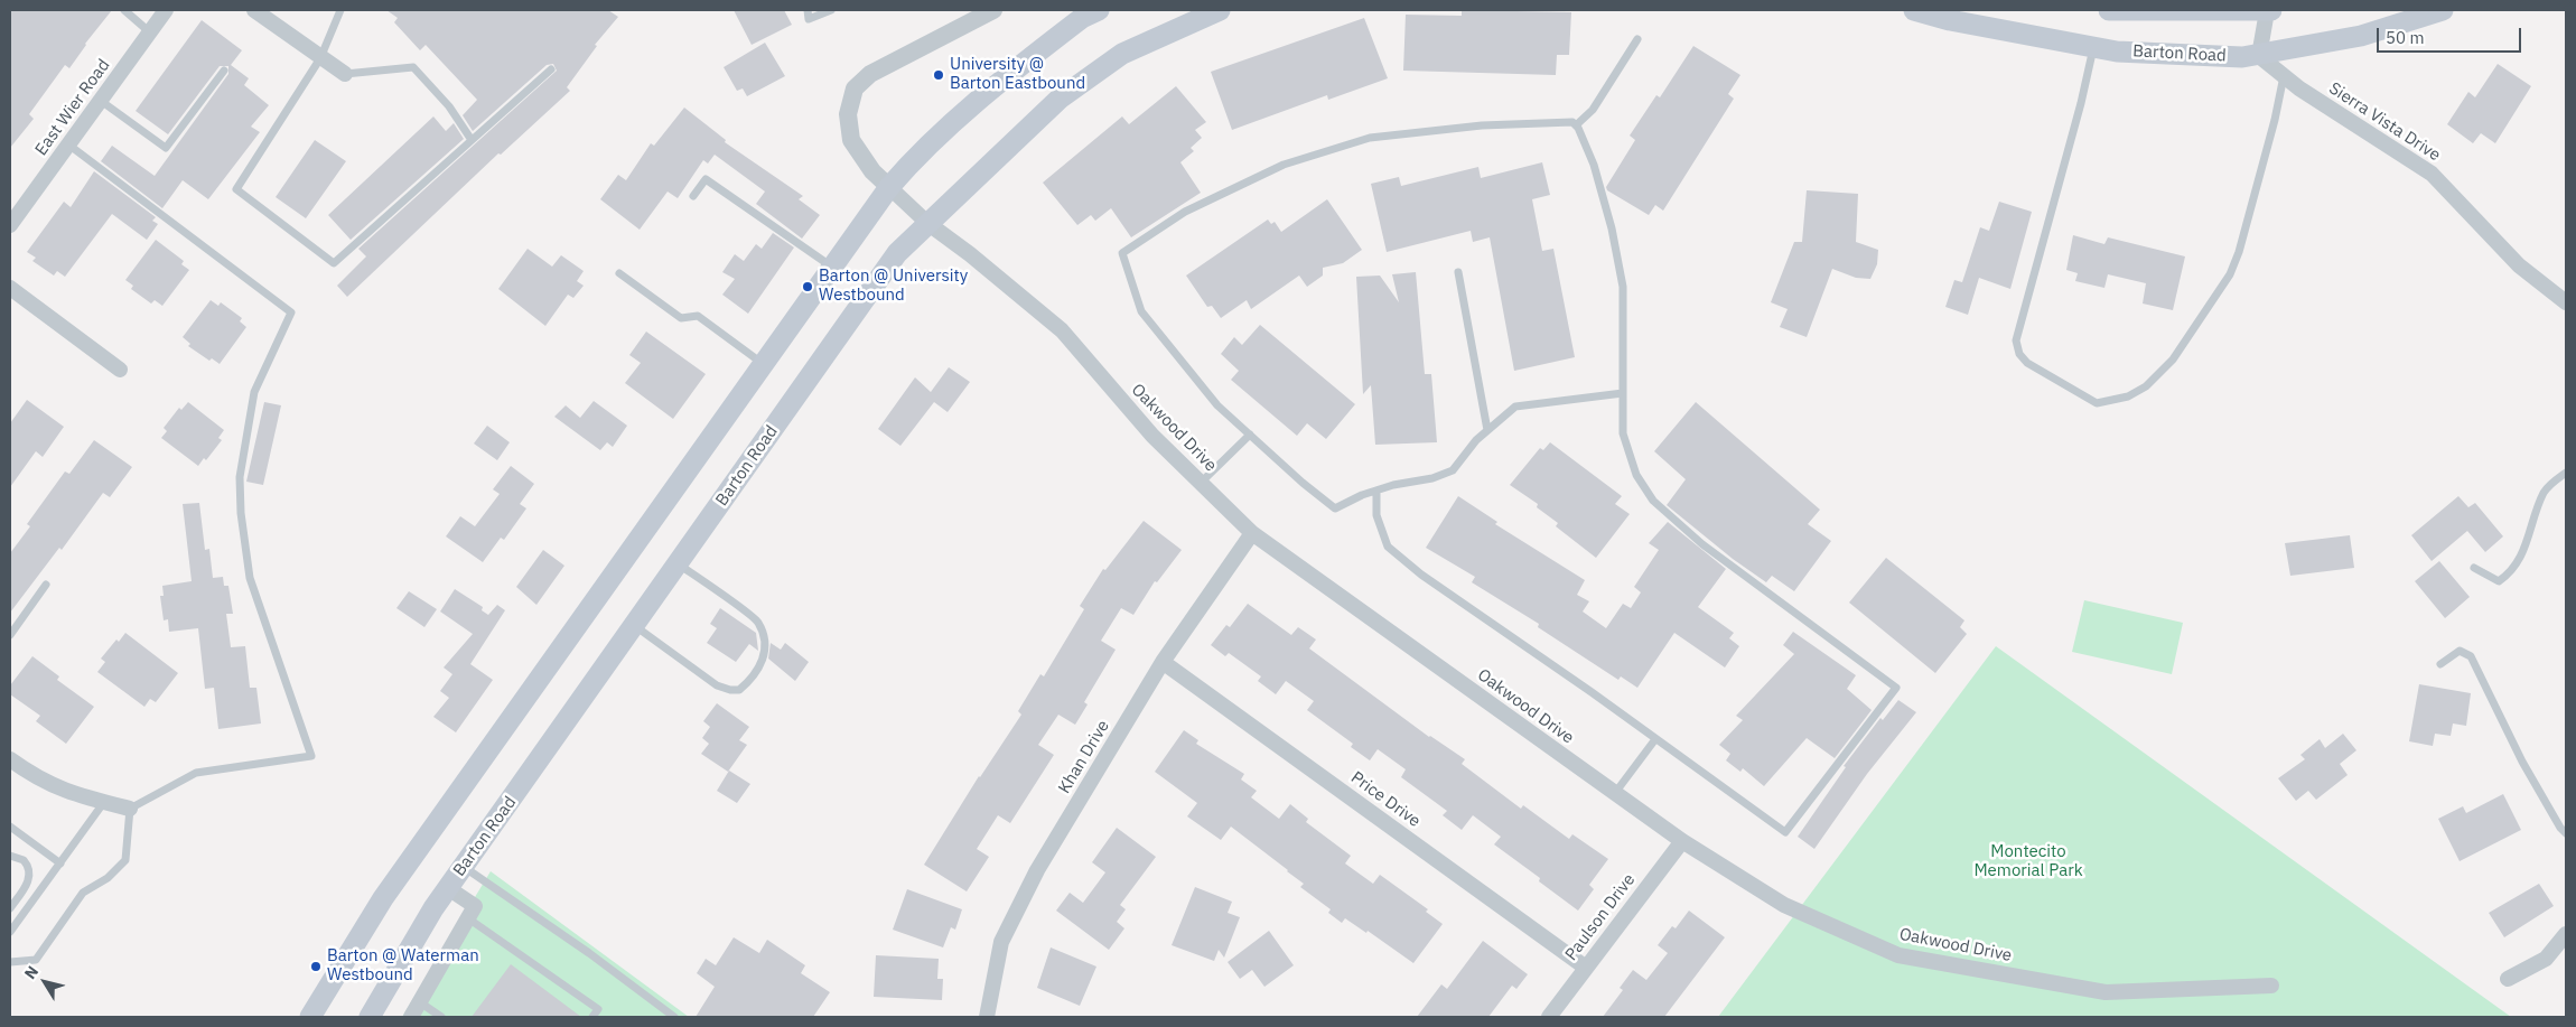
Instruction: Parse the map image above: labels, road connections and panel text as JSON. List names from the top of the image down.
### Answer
{
  "streets": {
    "main road": ["Barton Road"],
    "street": [
      "East Wier Road",
      "Sierra Vista Drive",
      "Oakwood Drive",
      "Khan Drive",
      "Price Drive",
      "Paulson Drive"
    ]
  },
  "crossings": [
    ["Barton Road", "Sierra Vista Drive"],
    ["Barton Road", "Oakwood Drive"],
    ["Oakwood Drive", "Khan Drive"],
    ["Oakwood Drive", "Paulson Drive"],
    ["Khan Drive", "Price Drive"],
    ["Price Drive", "Paulson Drive"]
  ],
  "parks": ["Montecito Memorial Park"],
  "places": ["University @ Barton Eastbound", "Barton @ University Westbound", "Barton @ Waterman Westbound"],
  "scale_bar": "50 m",
  "north": "top left"
}
